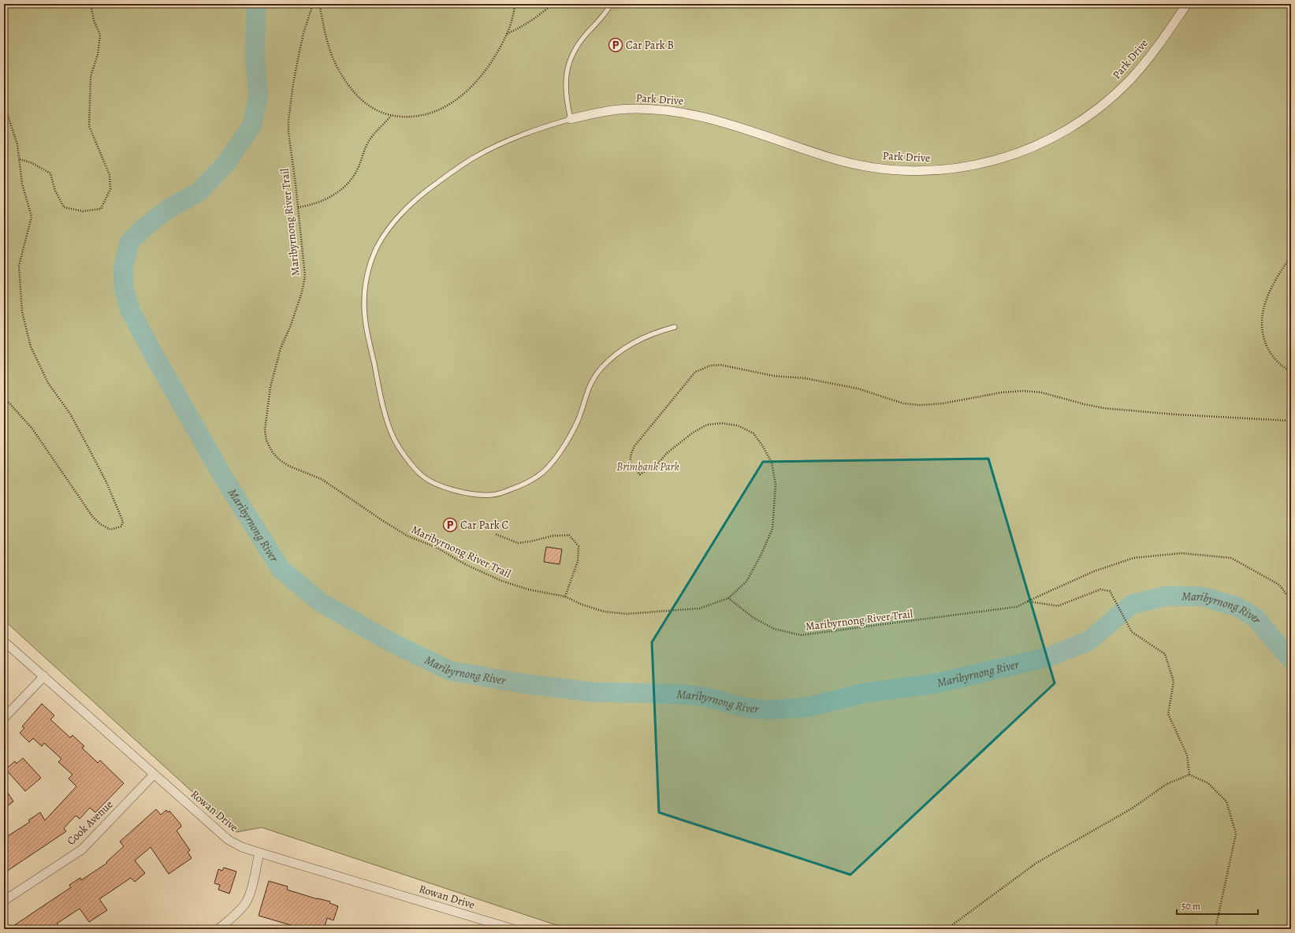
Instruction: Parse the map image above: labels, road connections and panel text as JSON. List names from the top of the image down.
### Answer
{
  "streets": {
    "street": ["Park Drive", "Rowan Drive", "Cook Avenue"],
    "path": ["Maribyrnong River Trail"]
  },
  "crossings": [
    ["Rowan Drive", "Cook Avenue"]
  ],
  "water": ["Maribyrnong River"],
  "parks": ["Brimbank Park"],
  "places": {
    "parking": ["Car Park B", "Car Park C"]
  },
  "scale_bar": "50 m"
}
